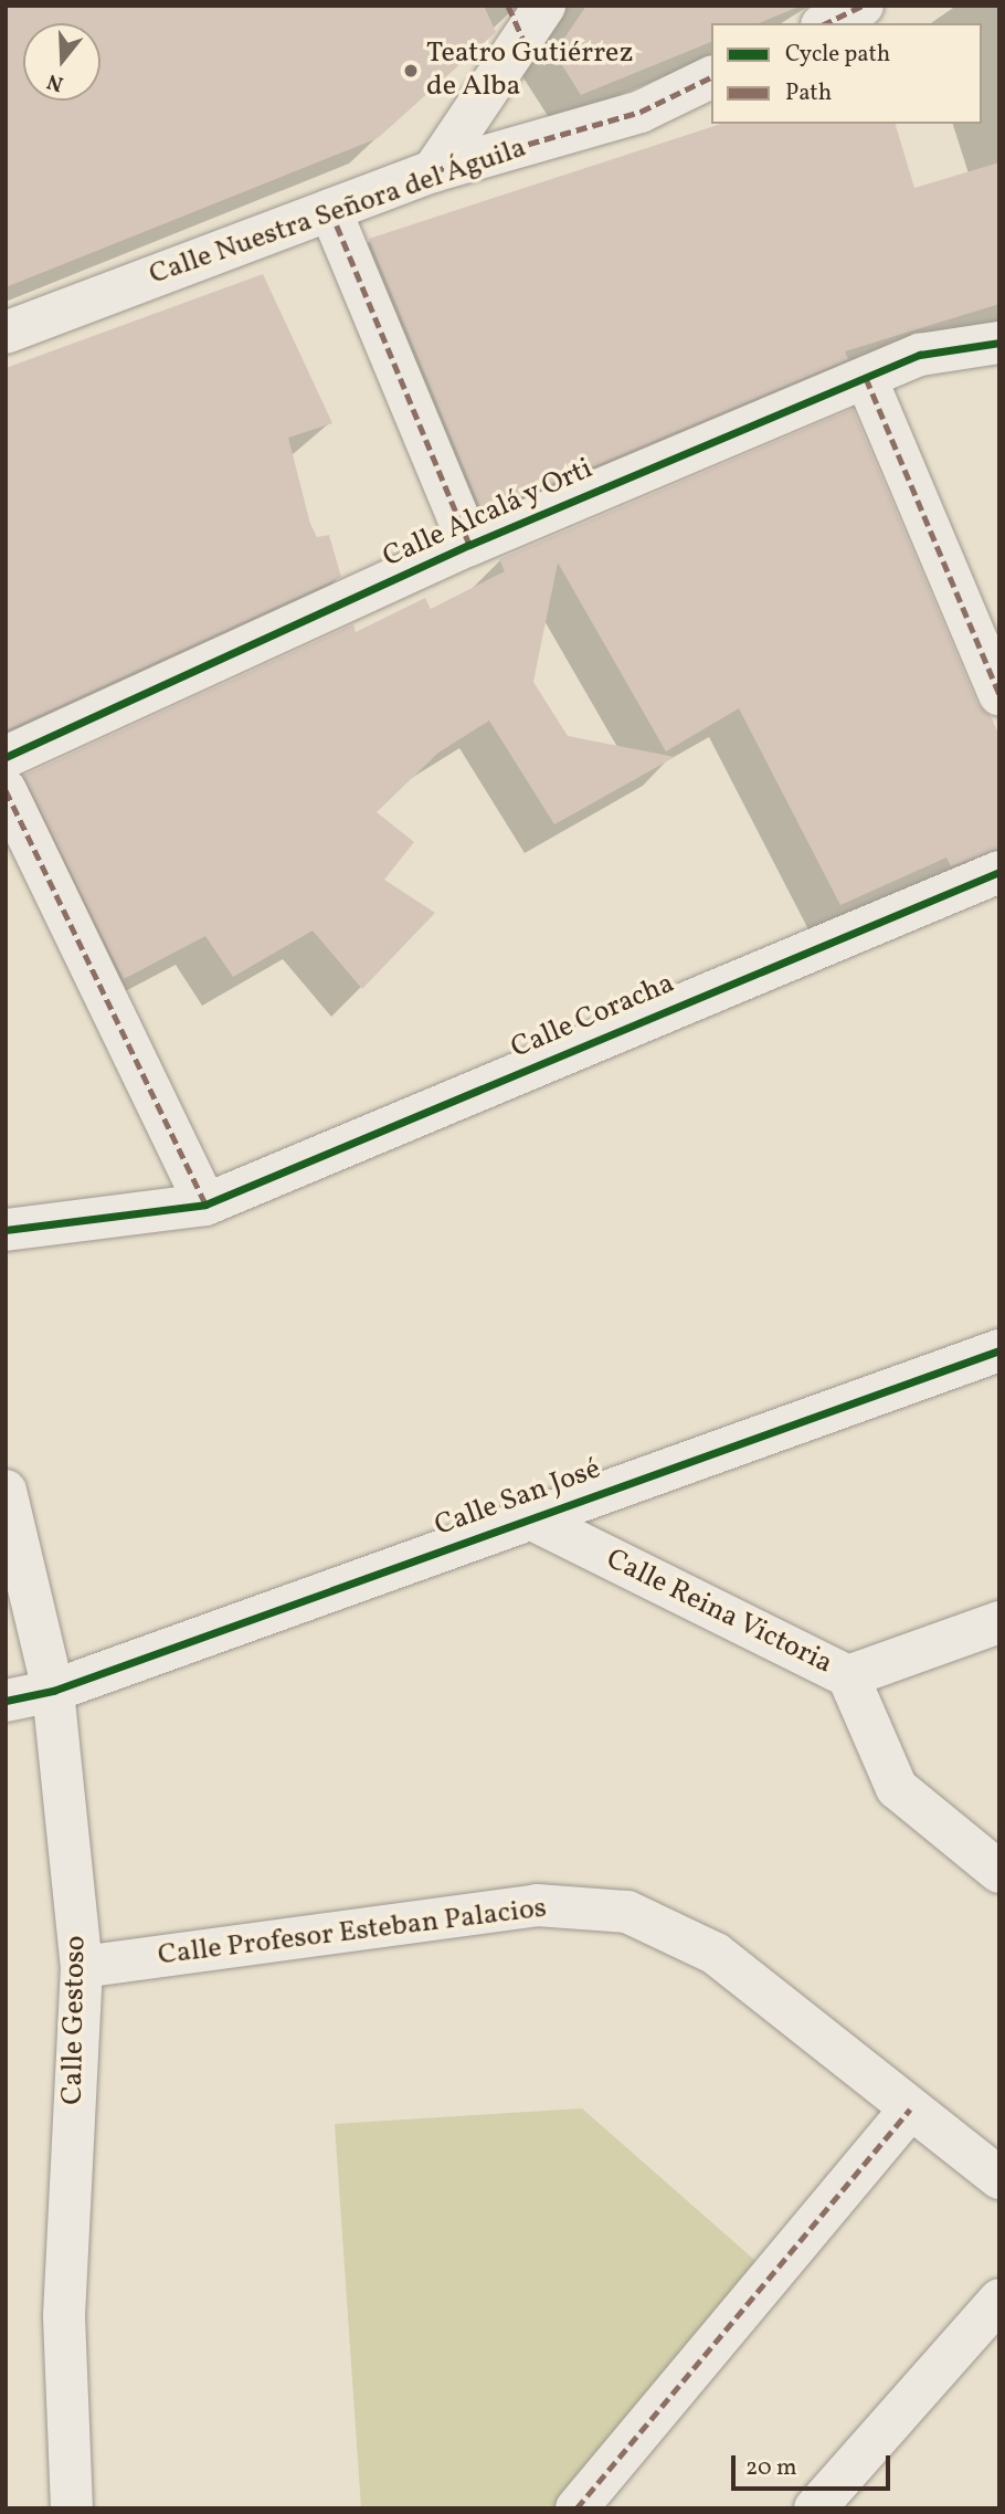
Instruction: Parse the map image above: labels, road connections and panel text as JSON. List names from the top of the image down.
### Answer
{
  "streets": {
    "street": [
      "Calle Nuestra Señora del Águila",
      "Calle Alcalá y Orti",
      "Calle Coracha",
      "Calle San José",
      "Calle Reina Victoria",
      "Calle Profesor Esteban Palacios",
      "Calle Gestoso"
    ]
  },
  "crossings": [
    ["Calle San José", "Calle Reina Victoria"],
    ["Calle San José", "Calle Gestoso"],
    ["Calle Profesor Esteban Palacios", "Calle Gestoso"]
  ],
  "places": ["Teatro Gutiérrez de Alba"],
  "legend": ["Cycle path", "Path"],
  "scale_bar": "20 m",
  "north": "bottom"
}
